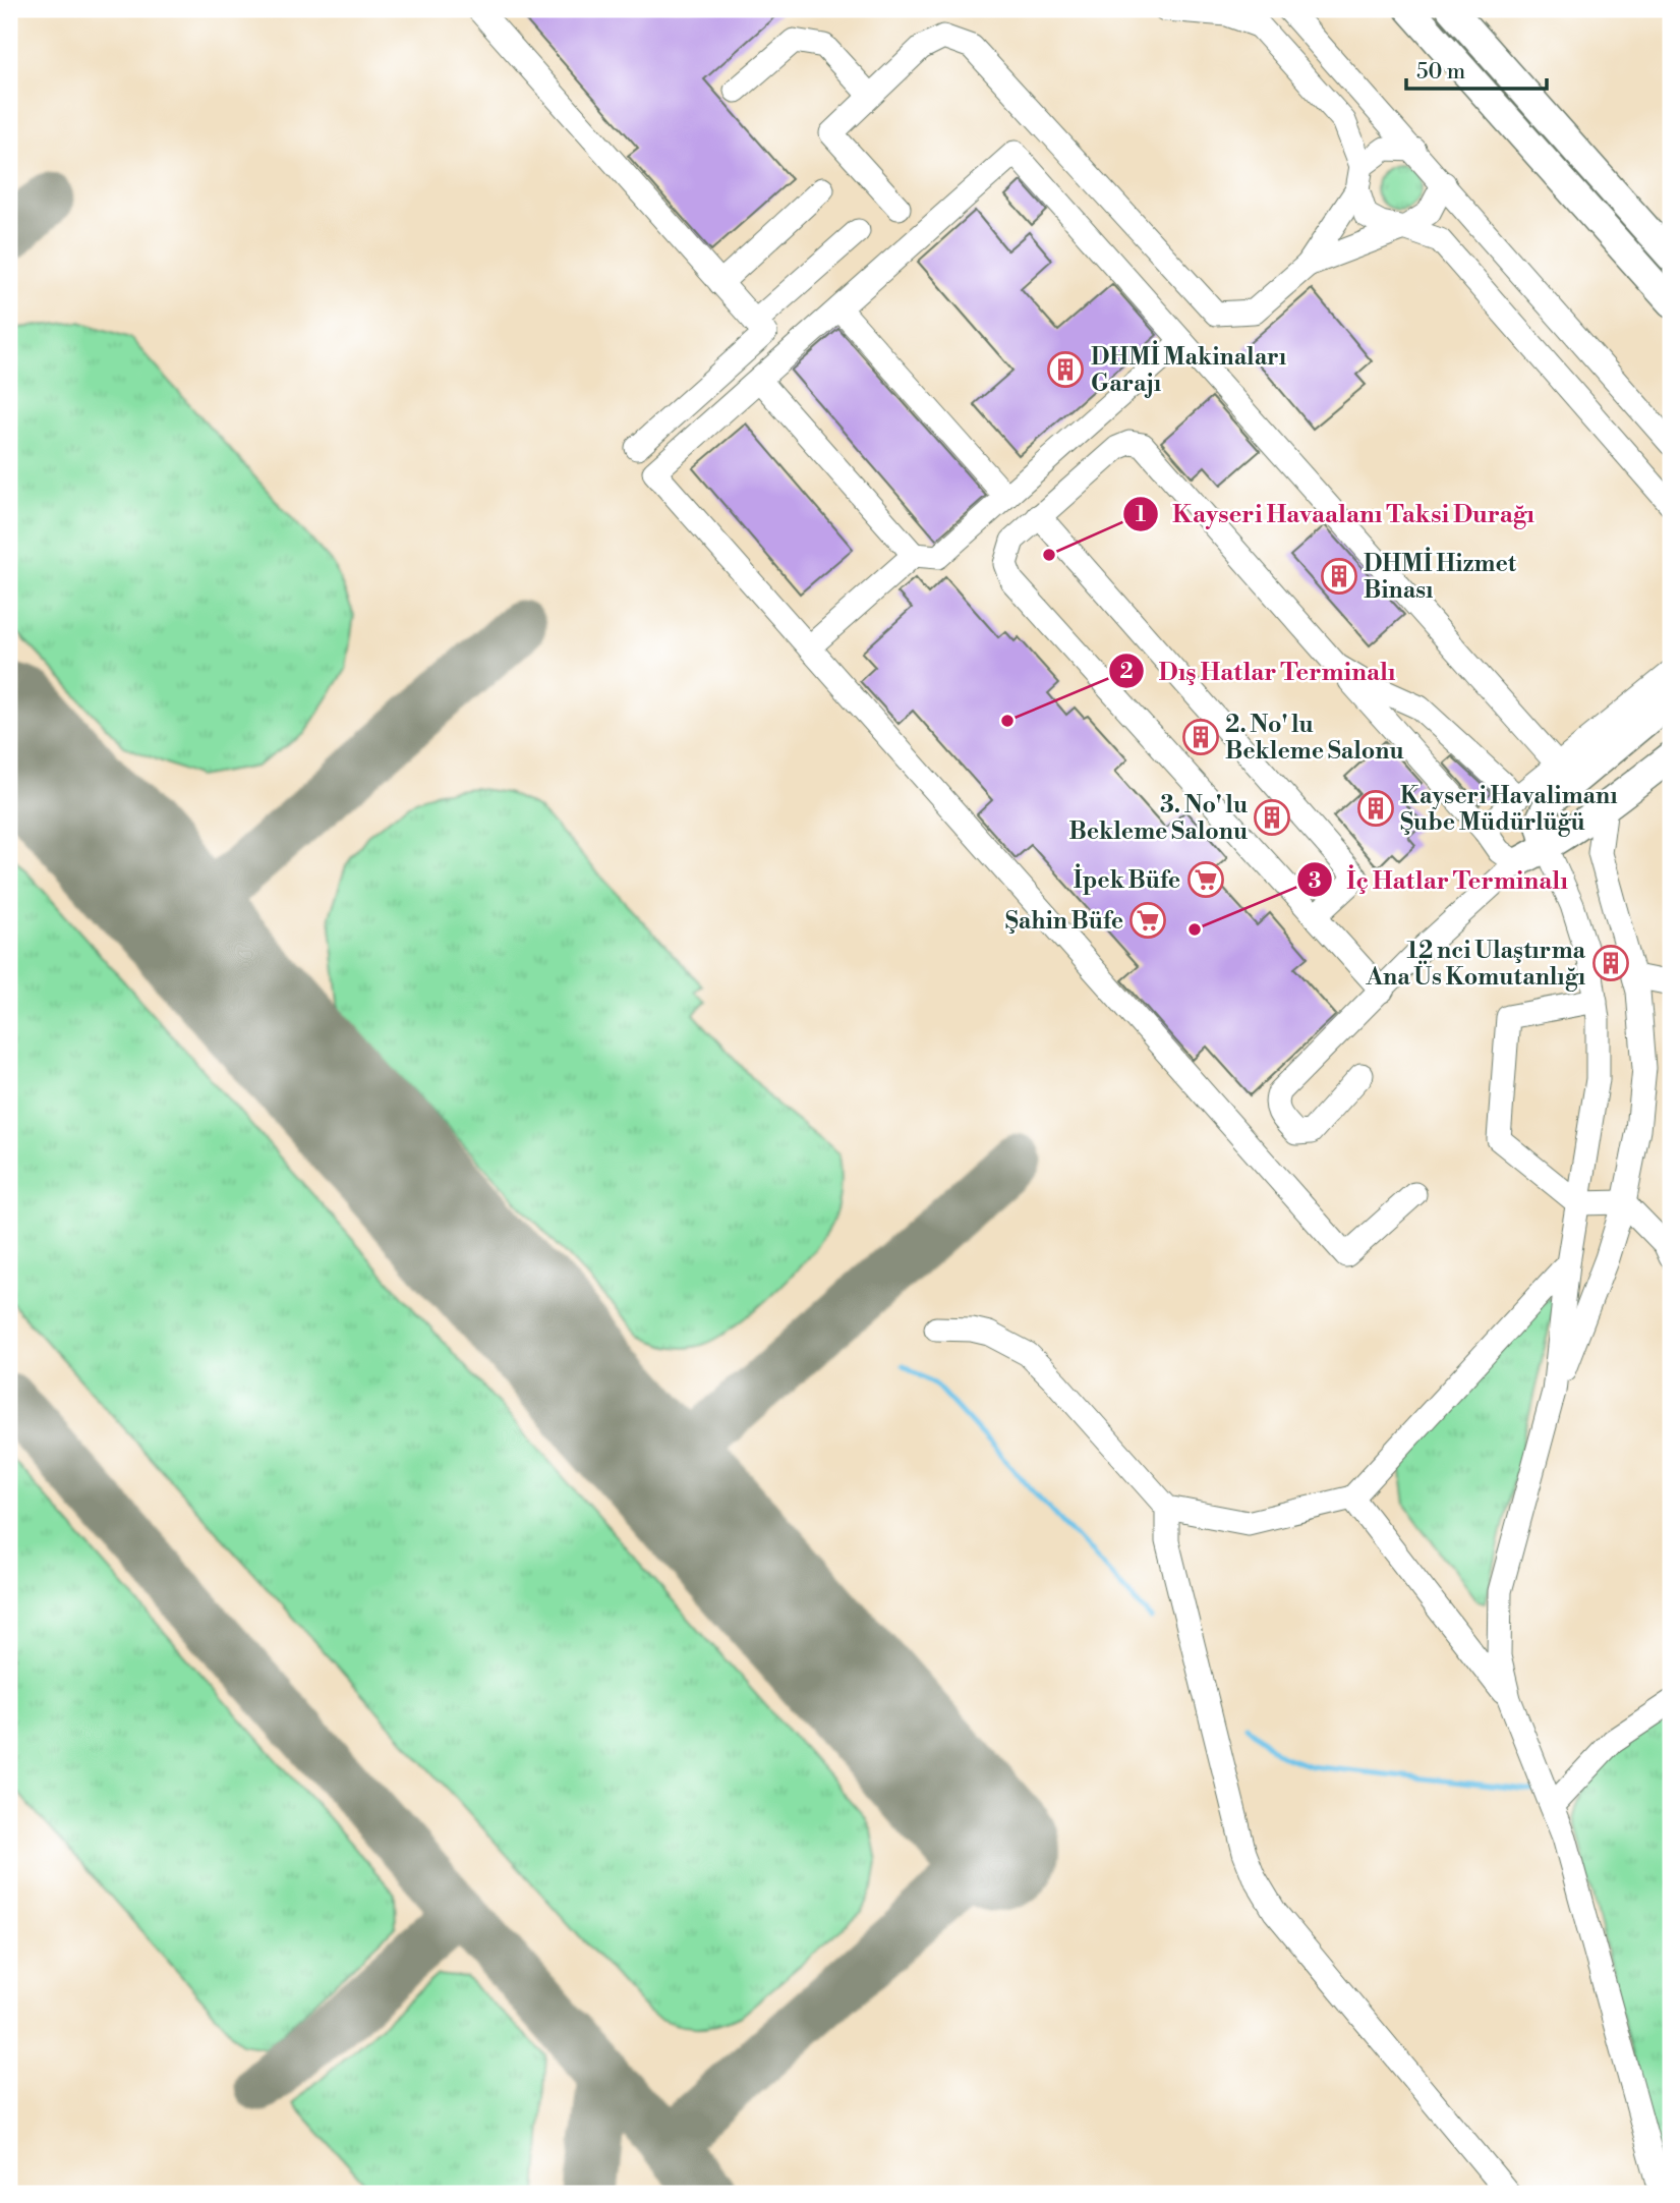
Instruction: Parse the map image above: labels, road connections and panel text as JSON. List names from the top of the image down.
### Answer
{
  "places": {
    "building": [
      "DHMİ Makinaları Garajı",
      "DHMİ Hizmet Binası",
      "2. No' lu Bekleme Salonu",
      "Kayseri Havalimanı Şube Müdürlüğü",
      "3. No' lu Bekleme Salonu",
      "12 nci Ulaştırma Ana Üs Komutanlığı"
    ],
    "other": ["Kayseri Havaalanı Taksi Durağı", "Dış Hatlar Terminalı", "İç Hatlar Terminalı"],
    "supermarket": ["İpek Büfe", "Şahin Büfe"]
  },
  "scale_bar": "50 m"
}
